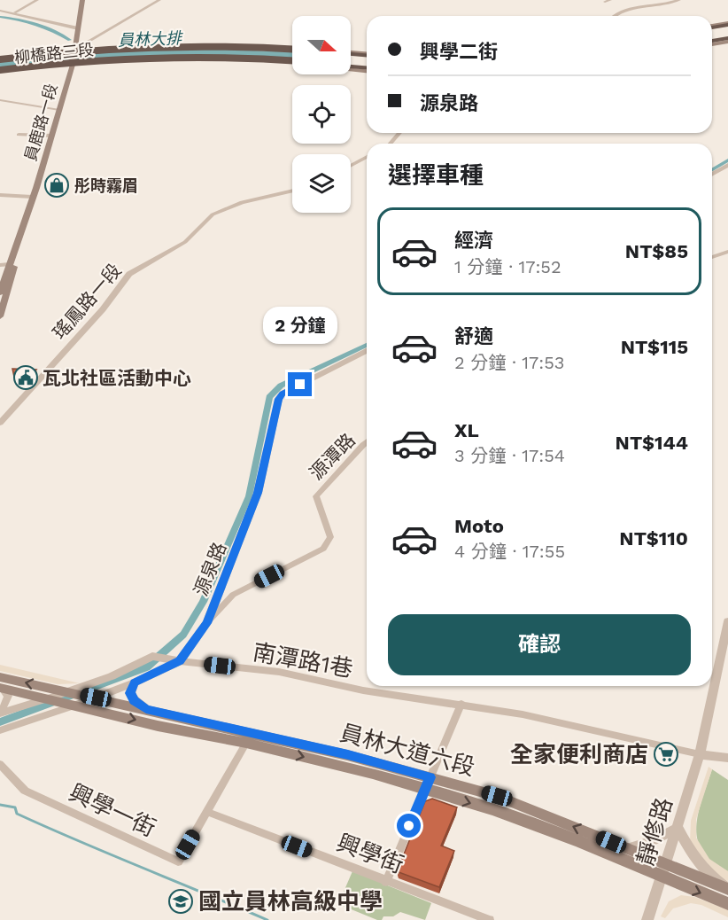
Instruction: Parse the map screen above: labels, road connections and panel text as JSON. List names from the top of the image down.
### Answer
{
  "streets": {
    "main road": ["柳橋路三段", "員鹿路一段", "員林大道六段"],
    "street": [
      "瑤鳳路一段",
      "源潭路",
      "源泉路",
      "南潭路1巷",
      "興學一街",
      "靜修路",
      "興學街"
    ]
  },
  "crossings": [
    ["柳橋路三段", "員鹿路一段"],
    ["源潭路", "源泉路"],
    ["源泉路", "南潭路1巷"],
    ["源泉路", "員林大道六段"],
    ["南潭路1巷", "靜修路"],
    ["員林大道六段", "興學一街"],
    ["員林大道六段", "靜修路"],
    ["興學一街", "興學街"]
  ],
  "water": ["員林大排"],
  "places": {
    "shop": ["彤時霧眉"],
    "public building": ["瓦北社區活動中心"],
    "supermarket": ["全家便利商店"],
    "school or university": ["國立員林高級中學"]
  },
  "north": "right",
  "page": {
    "banner": ["興學二街", "源泉路"],
    "heading": "選擇車種",
    "list": [
      {
        "name": "經濟",
        "note": "1 分鐘 · 17:52",
        "value": "NT$85"
      },
      {
        "name": "舒適",
        "note": "2 分鐘 · 17:53",
        "value": "NT$115"
      },
      {
        "name": "XL",
        "note": "3 分鐘 · 17:54",
        "value": "NT$144"
      },
      {
        "name": "Moto",
        "note": "4 分鐘 · 17:55",
        "value": "NT$110"
      }
    ],
    "bubble": "2 分鐘",
    "buttons": "確認"
  }
}
